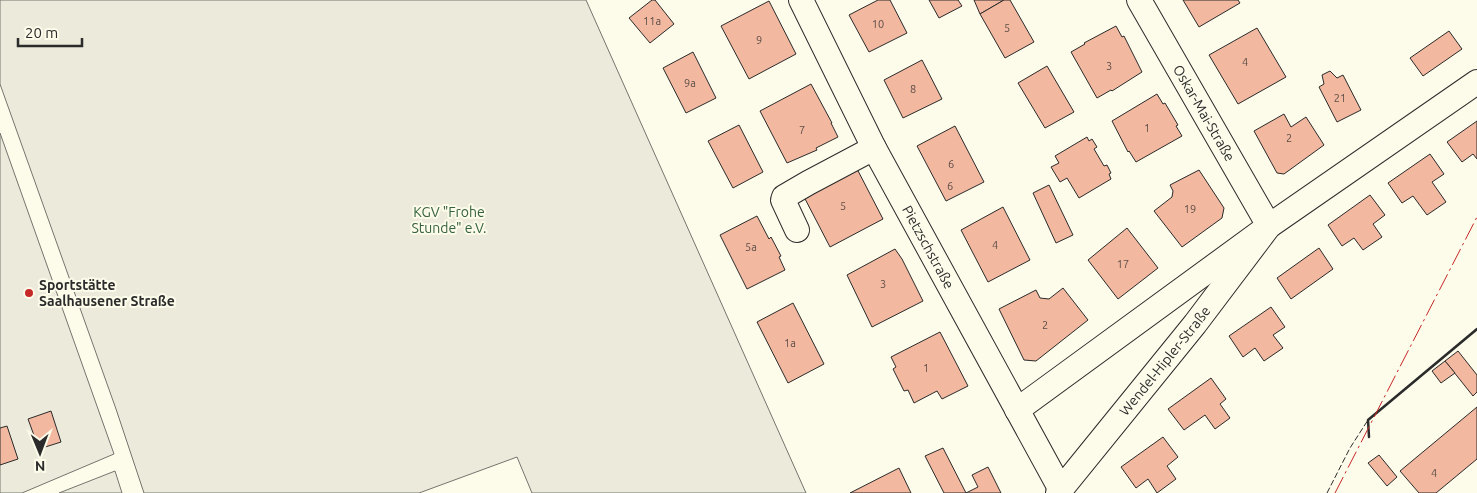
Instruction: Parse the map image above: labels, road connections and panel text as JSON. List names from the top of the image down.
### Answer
{
  "streets": {
    "street": ["Oskar-Mai-Straße", "Pietzschstraße", "Wendel-Hipler-Straße"]
  },
  "crossings": [
    ["Oskar-Mai-Straße", "Wendel-Hipler-Straße"],
    ["Pietzschstraße", "Wendel-Hipler-Straße"]
  ],
  "parks": ["KGV \"Frohe Stunde\" e.V."],
  "places": ["Sportstätte Saalhausener Straße"],
  "house_numbers": [
    "11a",
    "10",
    "5",
    "9",
    "4",
    "3",
    "9a",
    "8",
    "21",
    "1",
    "7",
    "2",
    "6",
    "6",
    "5",
    "19",
    "4",
    "5a",
    "17",
    "3",
    "2",
    "1a",
    "1",
    "4"
  ],
  "scale_bar": "20 m",
  "north": "bottom"
}
